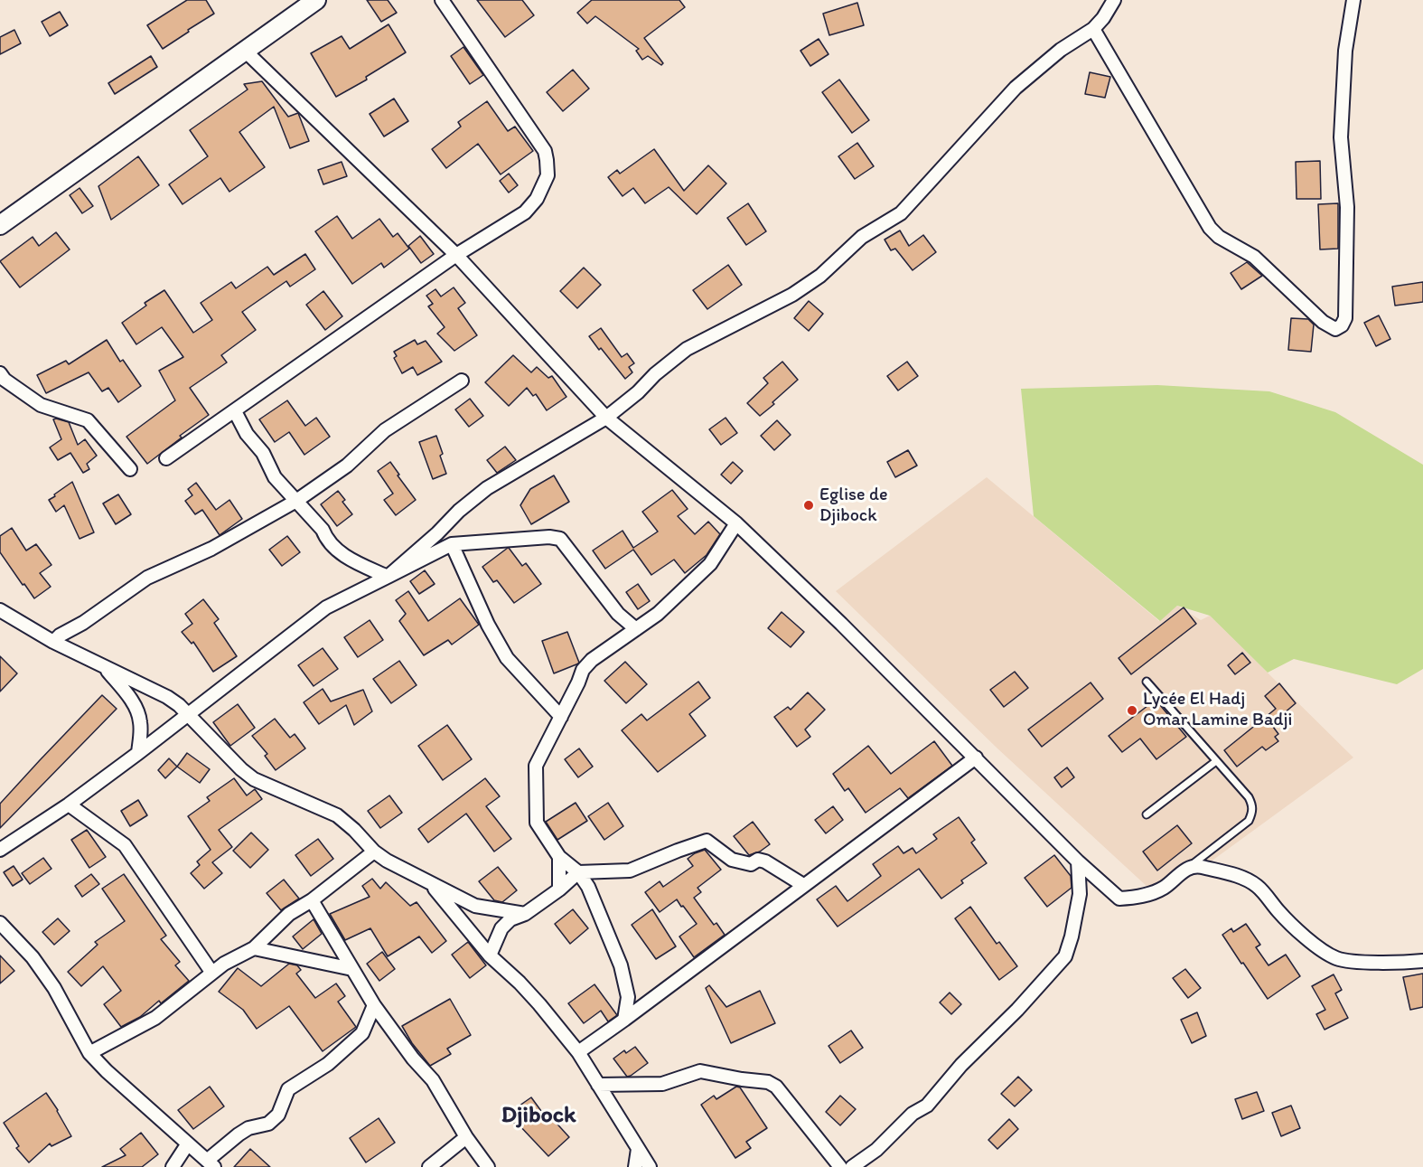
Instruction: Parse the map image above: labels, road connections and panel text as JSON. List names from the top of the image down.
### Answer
{
  "districts": ["Djibock"],
  "places": ["Eglise de Djibock", "Lycée El Hadj Omar Lamine Badji"]
}
